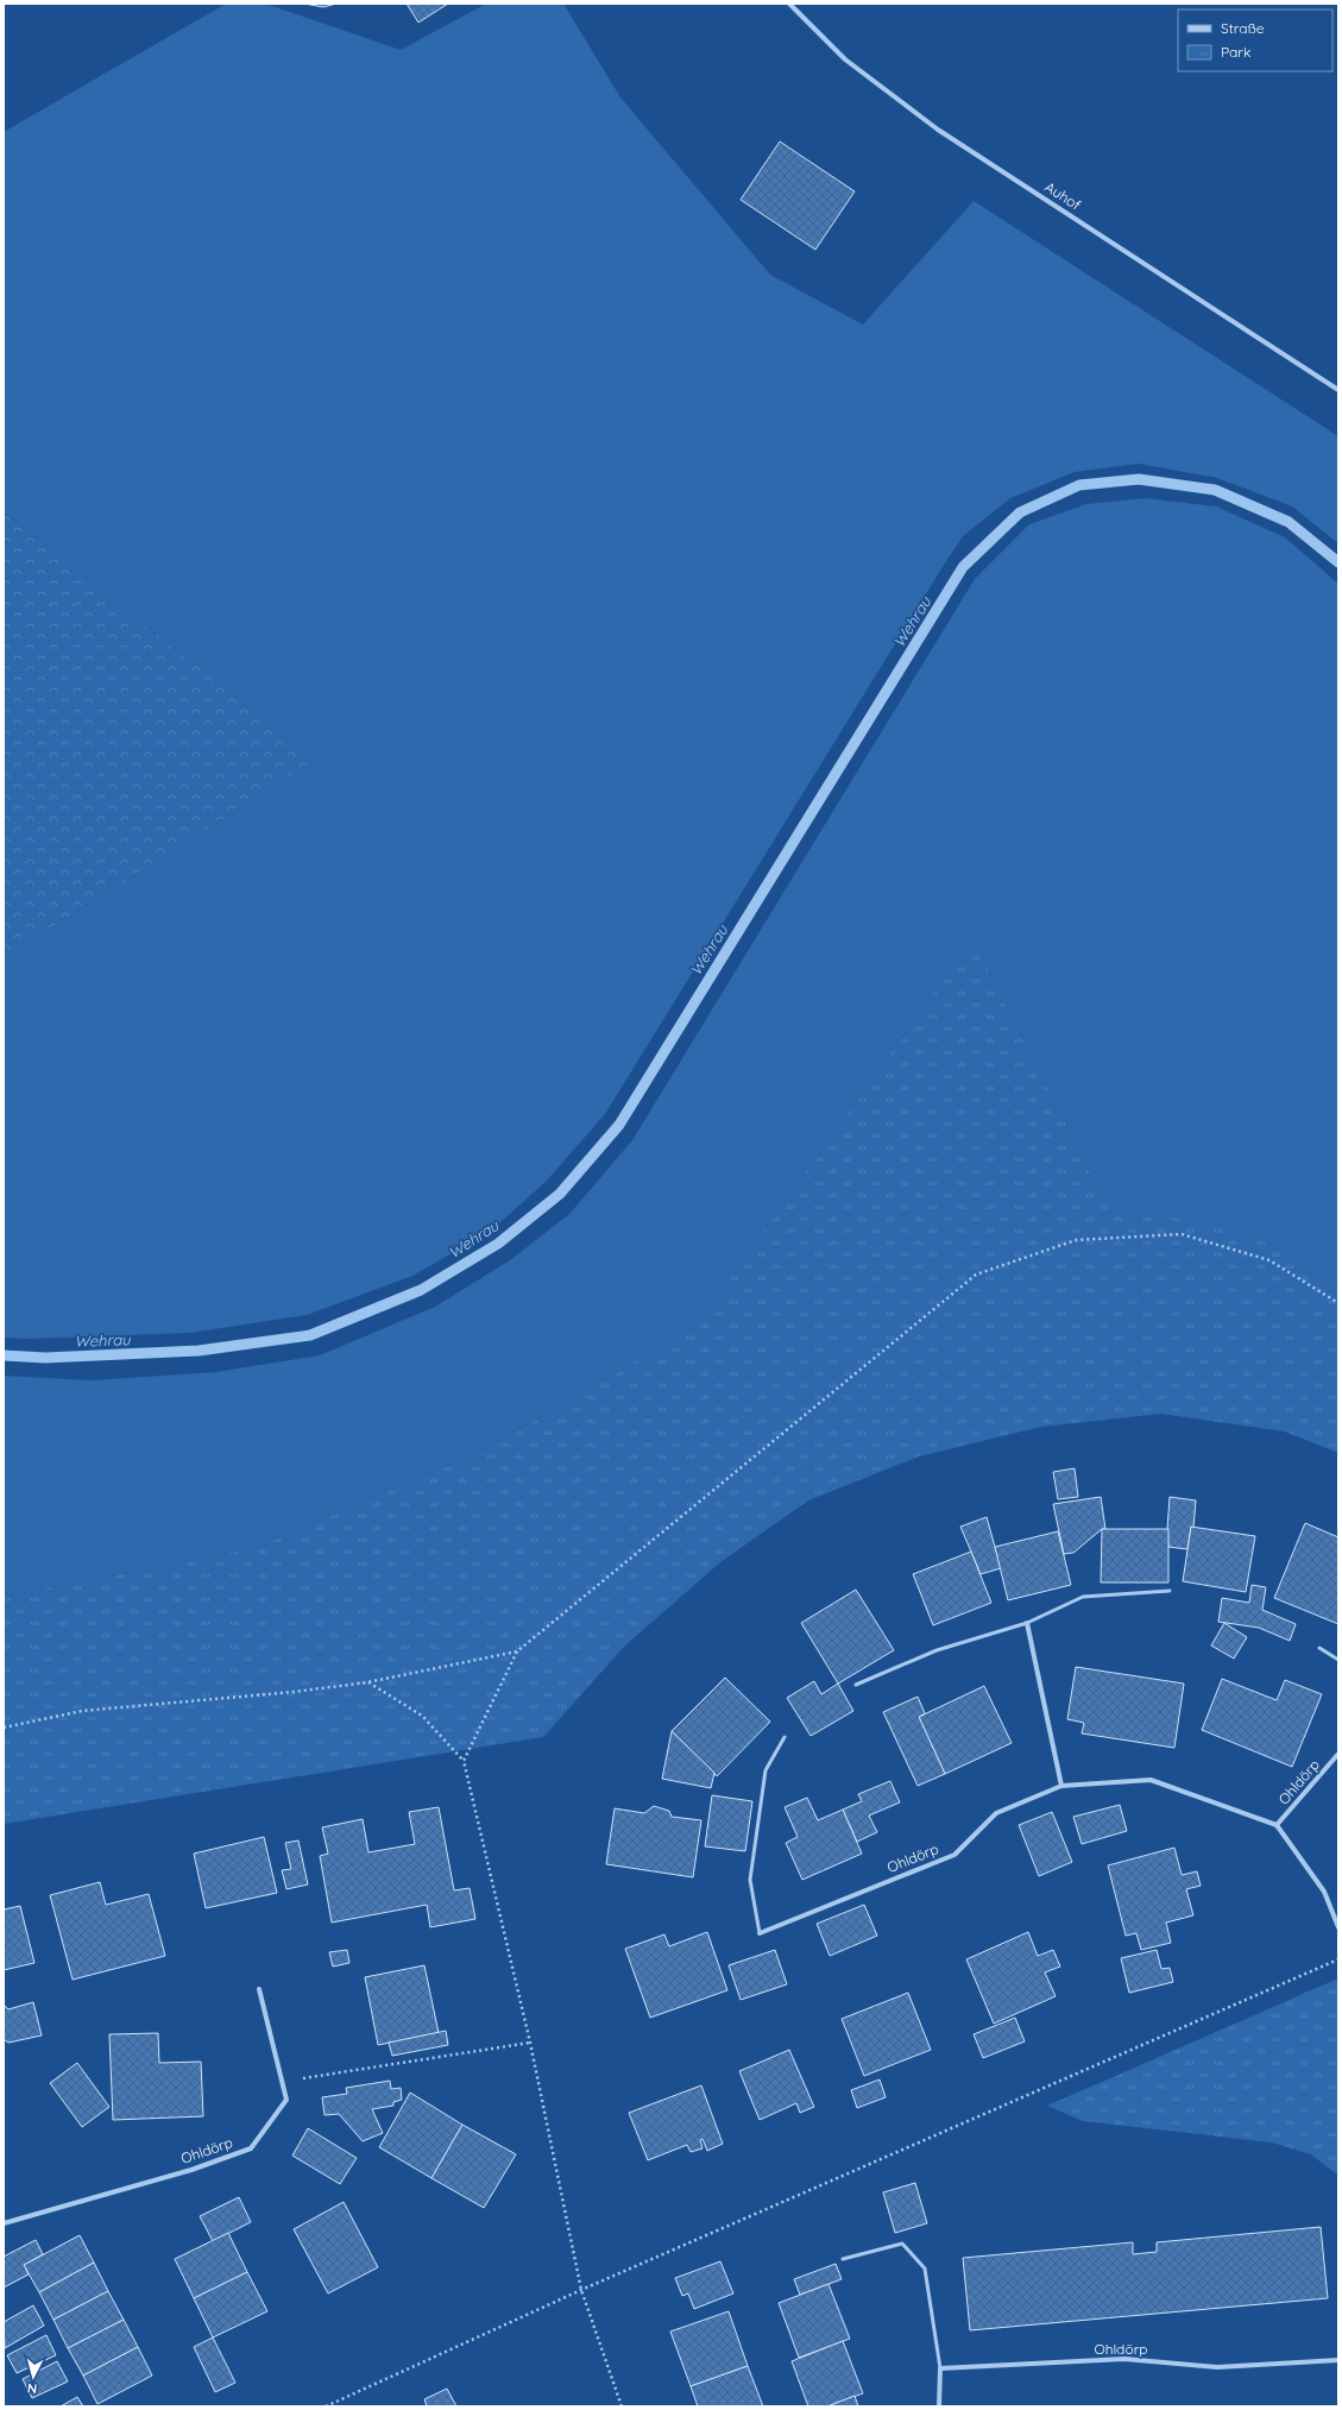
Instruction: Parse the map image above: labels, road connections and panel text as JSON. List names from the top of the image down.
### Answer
{
  "streets": {
    "street": ["Auhof", "Ohldörp"]
  },
  "water": ["Wehrau"],
  "legend": ["Straße", "Park"],
  "north": "bottom"
}
